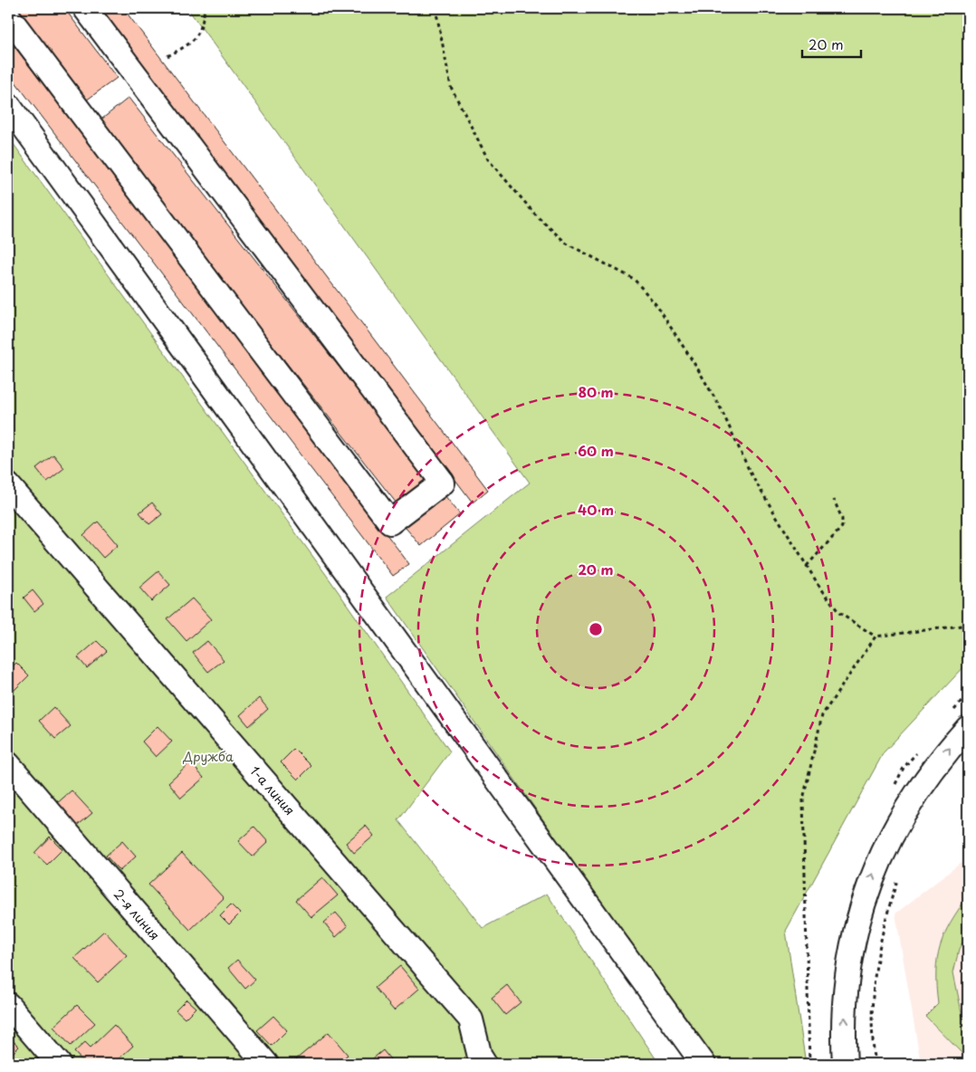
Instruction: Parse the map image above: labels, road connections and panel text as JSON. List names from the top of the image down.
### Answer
{
  "streets": {
    "street": ["1-а линия", "2-я линия"]
  },
  "parks": ["Дружба"],
  "scale_bar": "20 m",
  "rings": [
    "80 m",
    "60 m",
    "40 m",
    "20 m"
  ]
}
